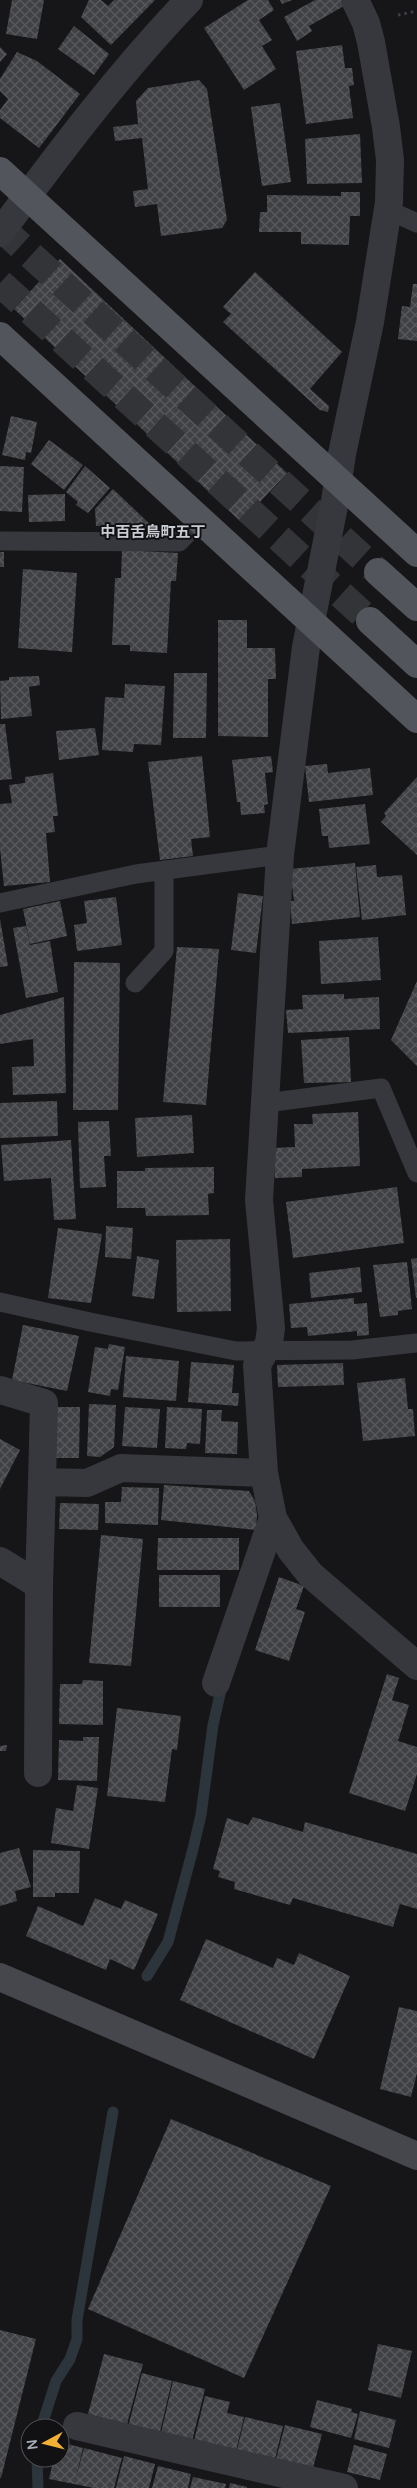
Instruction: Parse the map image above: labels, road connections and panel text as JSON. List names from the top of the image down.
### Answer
{
  "districts": ["中百舌鳥町五丁"],
  "north": "left"
}
